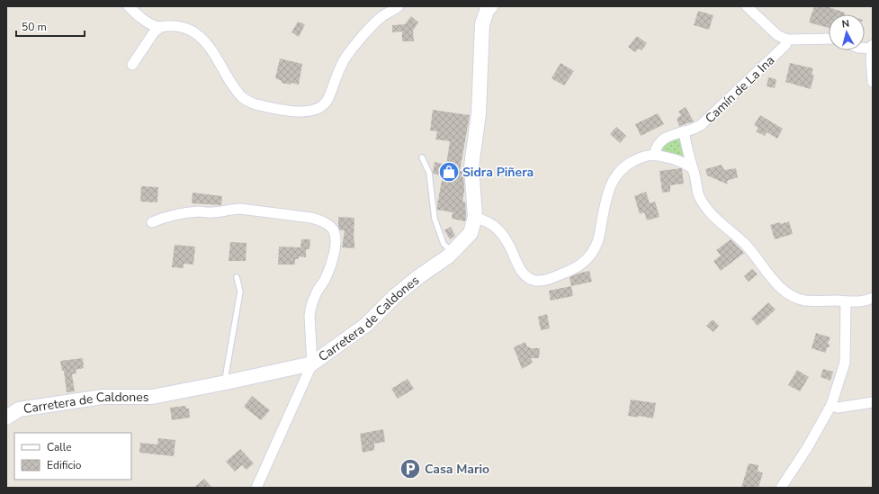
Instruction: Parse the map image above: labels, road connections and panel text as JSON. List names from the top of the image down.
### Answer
{
  "streets": {
    "street": ["Camín de La Ina", "Carretera de Caldones"]
  },
  "places": {
    "shop": ["Sidra Piñera"],
    "parking": ["Casa Mario"]
  },
  "legend": ["Calle", "Edificio"],
  "scale_bar": "50 m",
  "north": "top"
}
